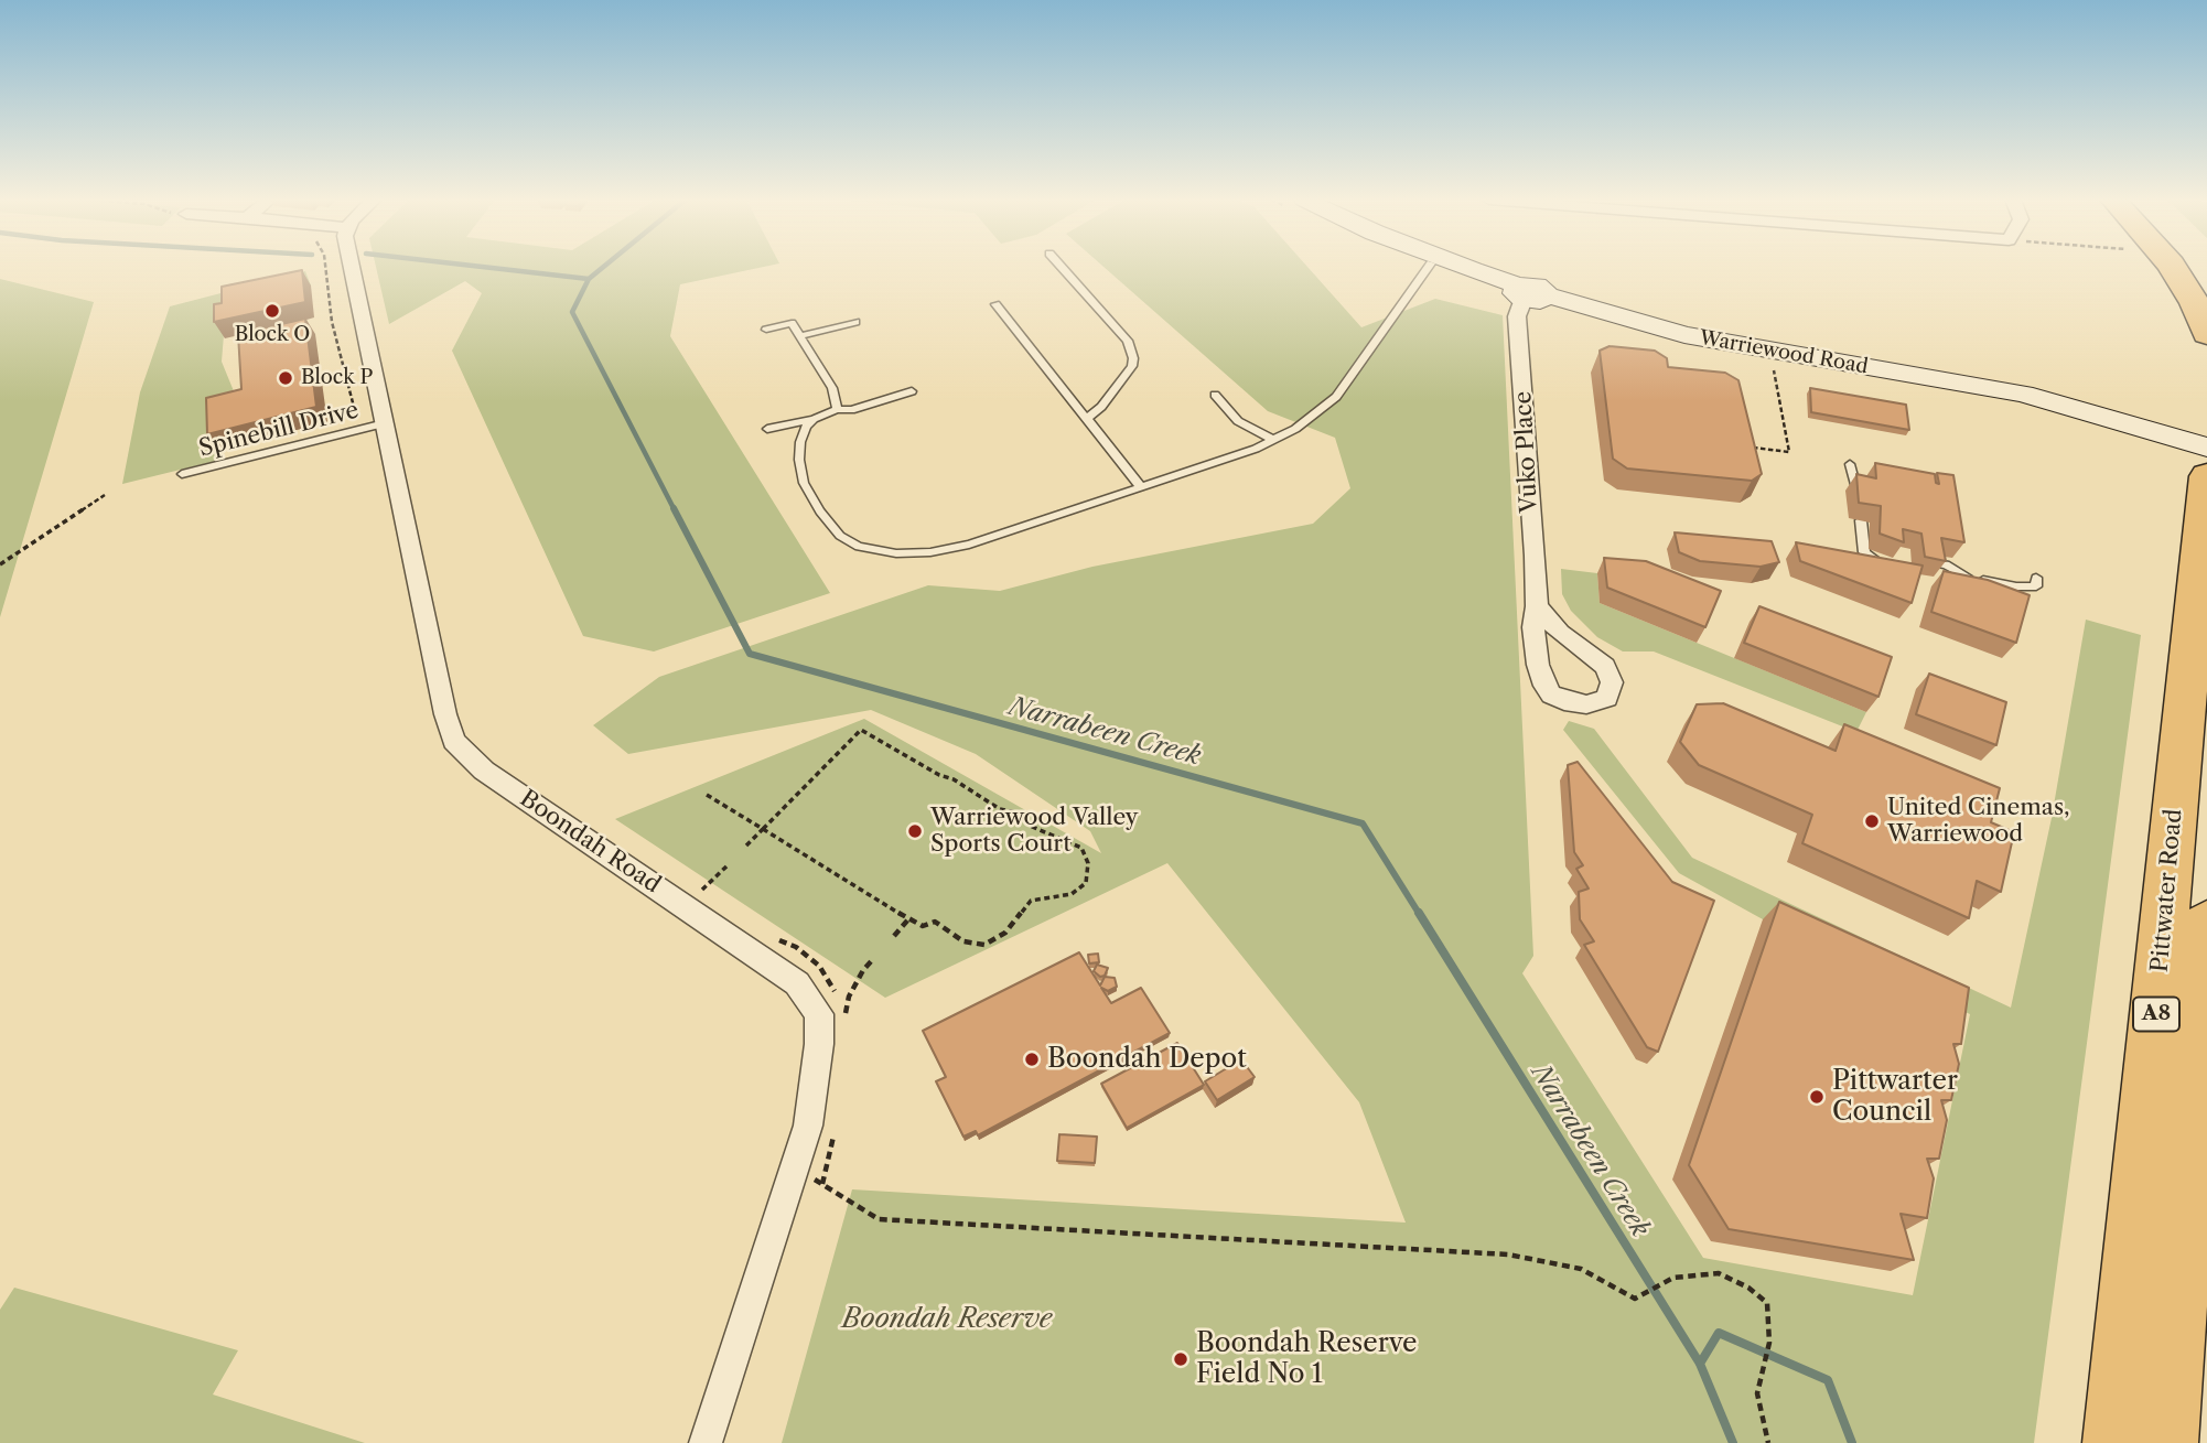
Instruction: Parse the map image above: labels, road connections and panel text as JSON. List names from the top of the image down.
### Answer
{
  "streets": {
    "highway": ["Pittwater Road", "A8"],
    "street": ["Warriewood Road", "Vuko Place", "Boondah Road"],
    "lane": ["Spinebill Drive"]
  },
  "crossings": [
    ["Warriewood Road", "Vuko Place"],
    ["Spinebill Drive", "Boondah Road"]
  ],
  "water": ["Narrabeen Creek"],
  "parks": ["Boondah Reserve"],
  "places": [
    "Block O",
    "Block P",
    "United Cinemas, Warriewood",
    "Warriewood Valley Sports Court",
    "Boondah Depot",
    "Pittwarter Council",
    "Boondah Reserve Field No 1"
  ]
}
